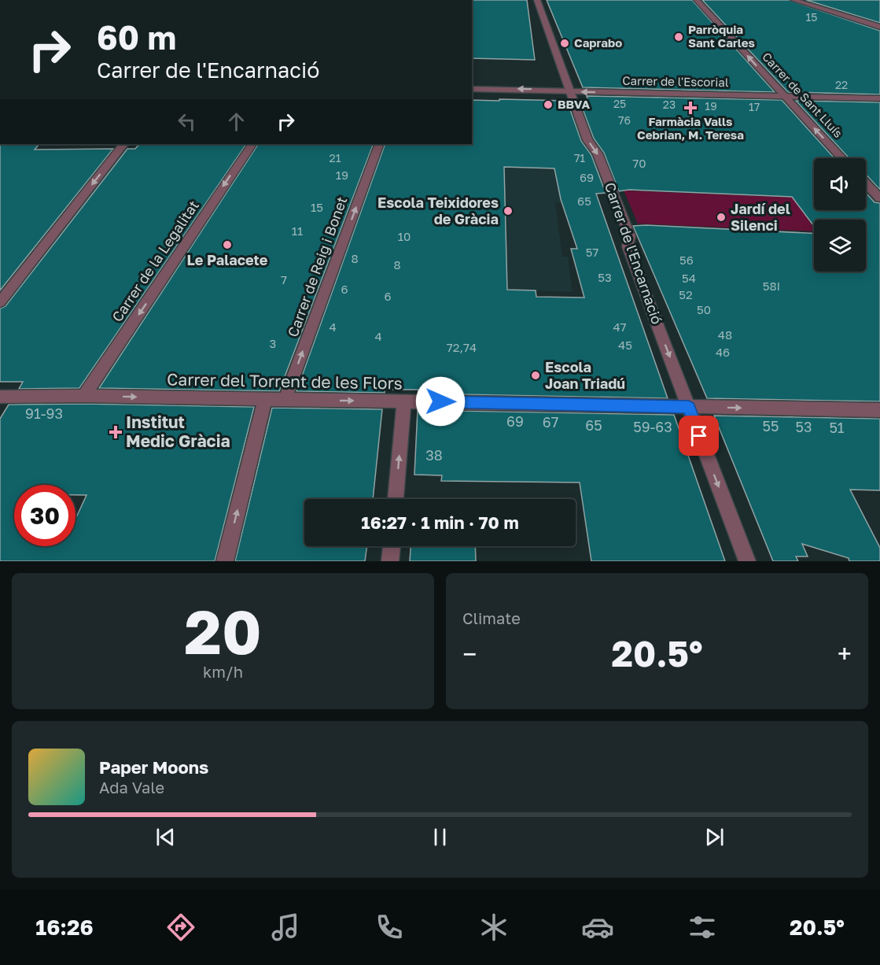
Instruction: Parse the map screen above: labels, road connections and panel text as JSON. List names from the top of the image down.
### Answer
{
  "streets": {
    "street": [
      "Carrer de l'Escorial",
      "Carrer de Sant Lluís",
      "Carrer de l'Encarnació",
      "Carrer de la Legalitat",
      "Carrer de Reig i Bonet",
      "Carrer del Torrent de les Flors"
    ]
  },
  "crossings": [
    ["Carrer de l'Escorial", "Carrer de Sant Lluís"],
    ["Carrer de l'Escorial", "Carrer de l'Encarnació"],
    ["Carrer de l'Encarnació", "Carrer del Torrent de les Flors"],
    ["Carrer de la Legalitat", "Carrer del Torrent de les Flors"],
    ["Carrer de Reig i Bonet", "Carrer del Torrent de les Flors"]
  ],
  "one_way": [
    "Carrer de l'Escorial",
    "Carrer de Sant Lluís",
    "Carrer de l'Encarnació",
    "Carrer de la Legalitat",
    "Carrer de Reig i Bonet",
    "Carrer del Torrent de les Flors"
  ],
  "places": {
    "other": [
      "Parròquia Sant Carles",
      "Caprabo",
      "BBVA",
      "Escola Teixidores de Gràcia",
      "Jardí del Silenci",
      "Le Palacete",
      "Escola Joan Triadú"
    ],
    "health": ["Farmàcia Valls Cebrian, M. Teresa", "Institut Medic Gràcia"]
  },
  "house_numbers": [
    "15",
    "22",
    "25",
    "23",
    "19",
    "17",
    "76",
    "21",
    "71",
    "70",
    "19",
    "69",
    "65",
    "15",
    "11",
    "10",
    "57",
    "8",
    "56",
    "8",
    "53",
    "54",
    "7",
    "58I",
    "6",
    "52",
    "6",
    "50",
    "4",
    "47",
    "48",
    "4",
    "3",
    "45",
    "72,74",
    "46",
    "91-93",
    "69",
    "67",
    "65",
    "55",
    "59-63",
    "53",
    "51",
    "38"
  ],
  "page": {
    "turn": ["60 m", "Carrer de l'Encarnació"],
    "limit": "30",
    "trip": "16:27 · 1 min · 70 m",
    "tile": [
      ["20", "km/h"],
      "Climate"
    ],
    "heat": ["−", "20.5°", "+"],
    "song": ["Paper Moons", "Ada Vale"],
    "tabs": ["16:26", "20.5°"]
  }
}
